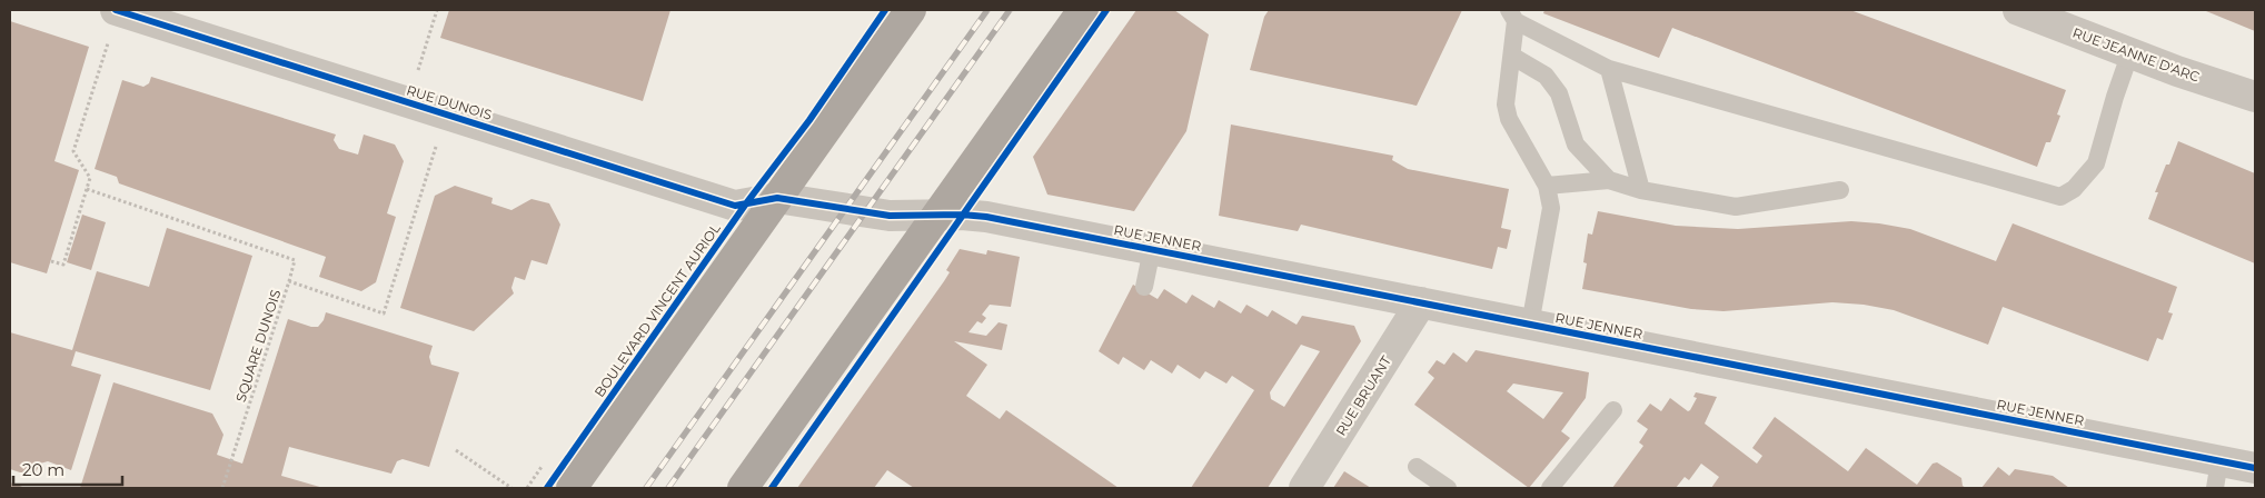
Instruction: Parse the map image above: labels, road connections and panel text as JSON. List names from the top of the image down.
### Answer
{
  "streets": {
    "street": [
      "RUE JEANNE D'ARC",
      "RUE DUNOIS",
      "RUE JENNER",
      "RUE BRUANT"
    ],
    "path": ["SQUARE DUNOIS"],
    "cycle path": ["BOULEVARD VINCENT AURIOL"]
  },
  "crossings": [
    ["RUE DUNOIS", "RUE JENNER"],
    ["RUE DUNOIS", "SQUARE DUNOIS"],
    ["RUE JENNER", "RUE BRUANT"]
  ],
  "scale_bar": "20 m"
}
